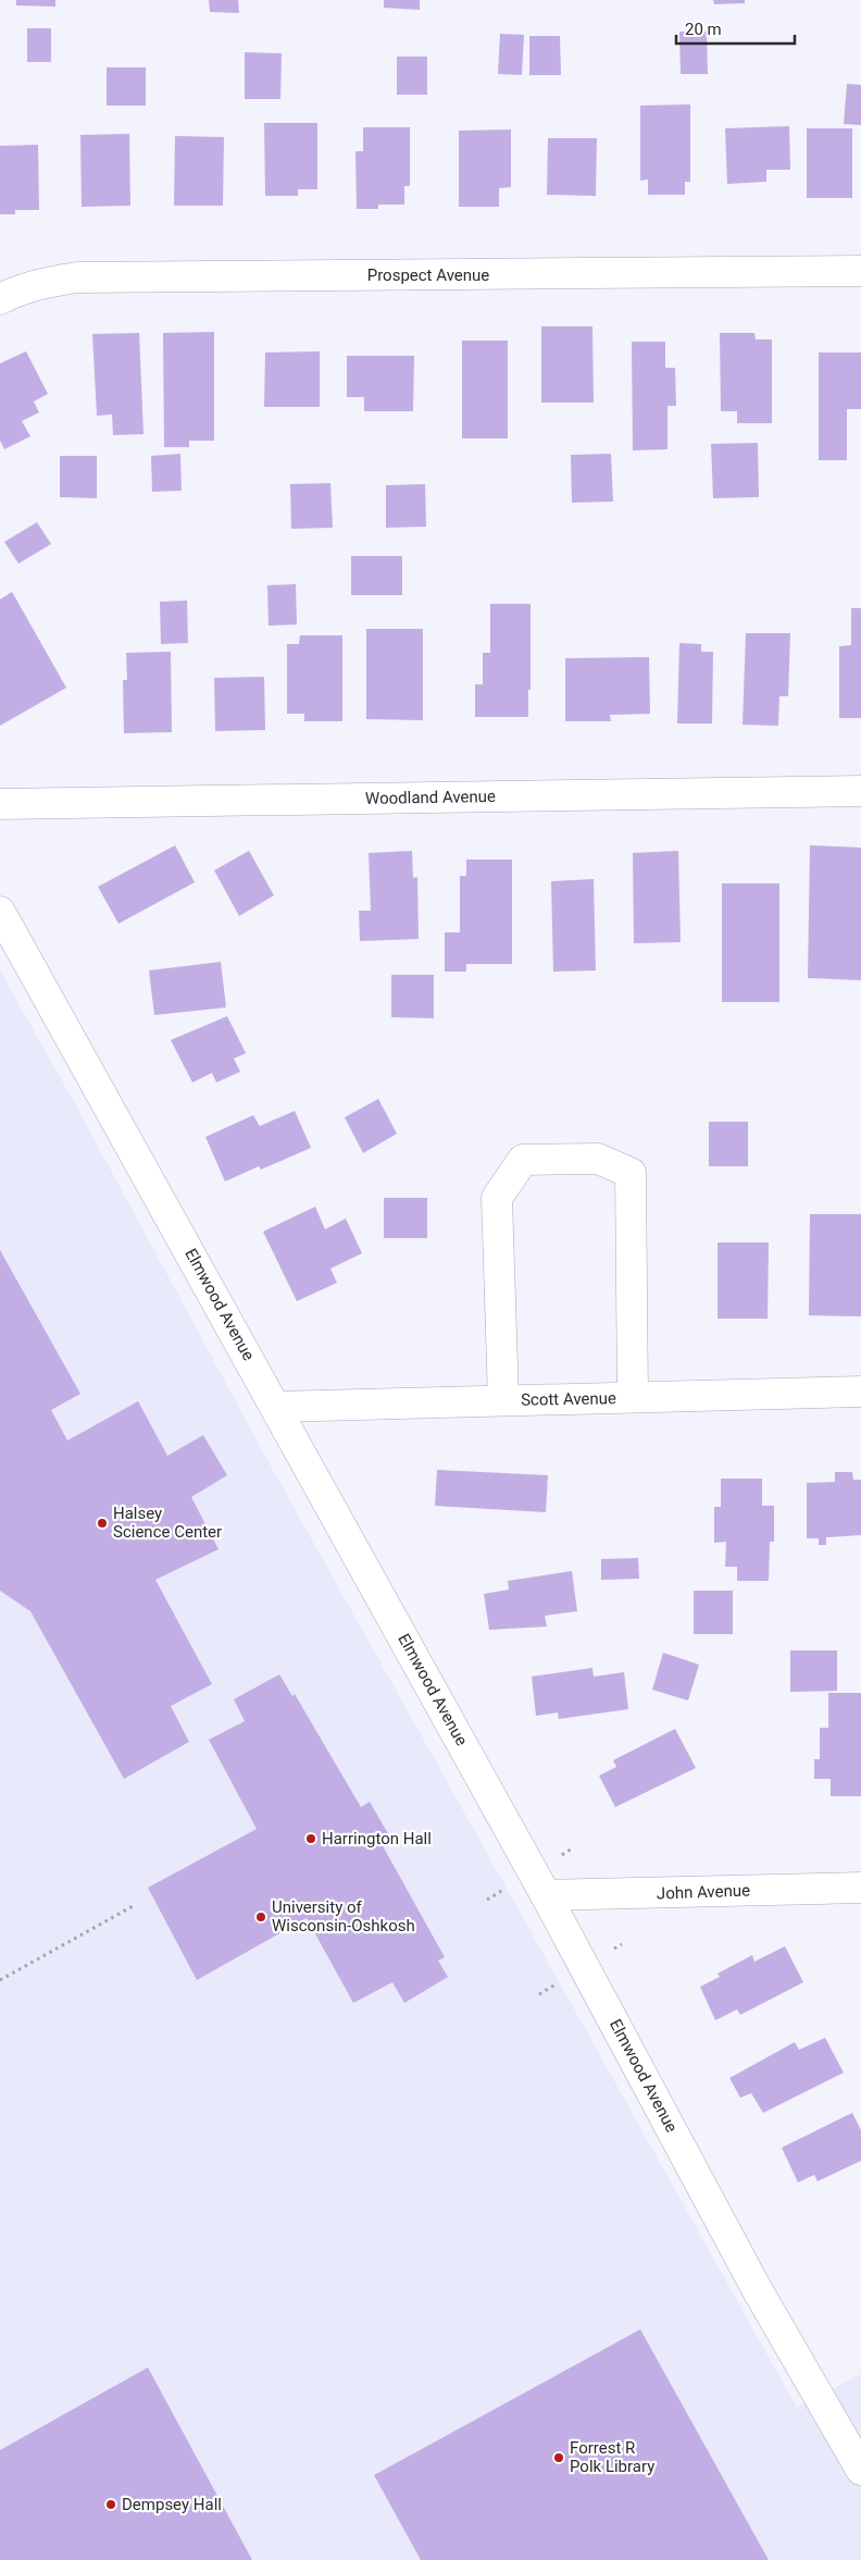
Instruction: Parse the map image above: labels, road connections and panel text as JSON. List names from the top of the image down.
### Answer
{
  "streets": {
    "street": [
      "Prospect Avenue",
      "Woodland Avenue",
      "Elmwood Avenue",
      "Scott Avenue",
      "John Avenue"
    ]
  },
  "crossings": [
    ["Elmwood Avenue", "Scott Avenue"],
    ["Elmwood Avenue", "John Avenue"]
  ],
  "places": [
    "Halsey Science Center",
    "Harrington Hall",
    "University of Wisconsin-Oshkosh",
    "Forrest R Polk Library",
    "Dempsey Hall"
  ],
  "scale_bar": "20 m"
}
